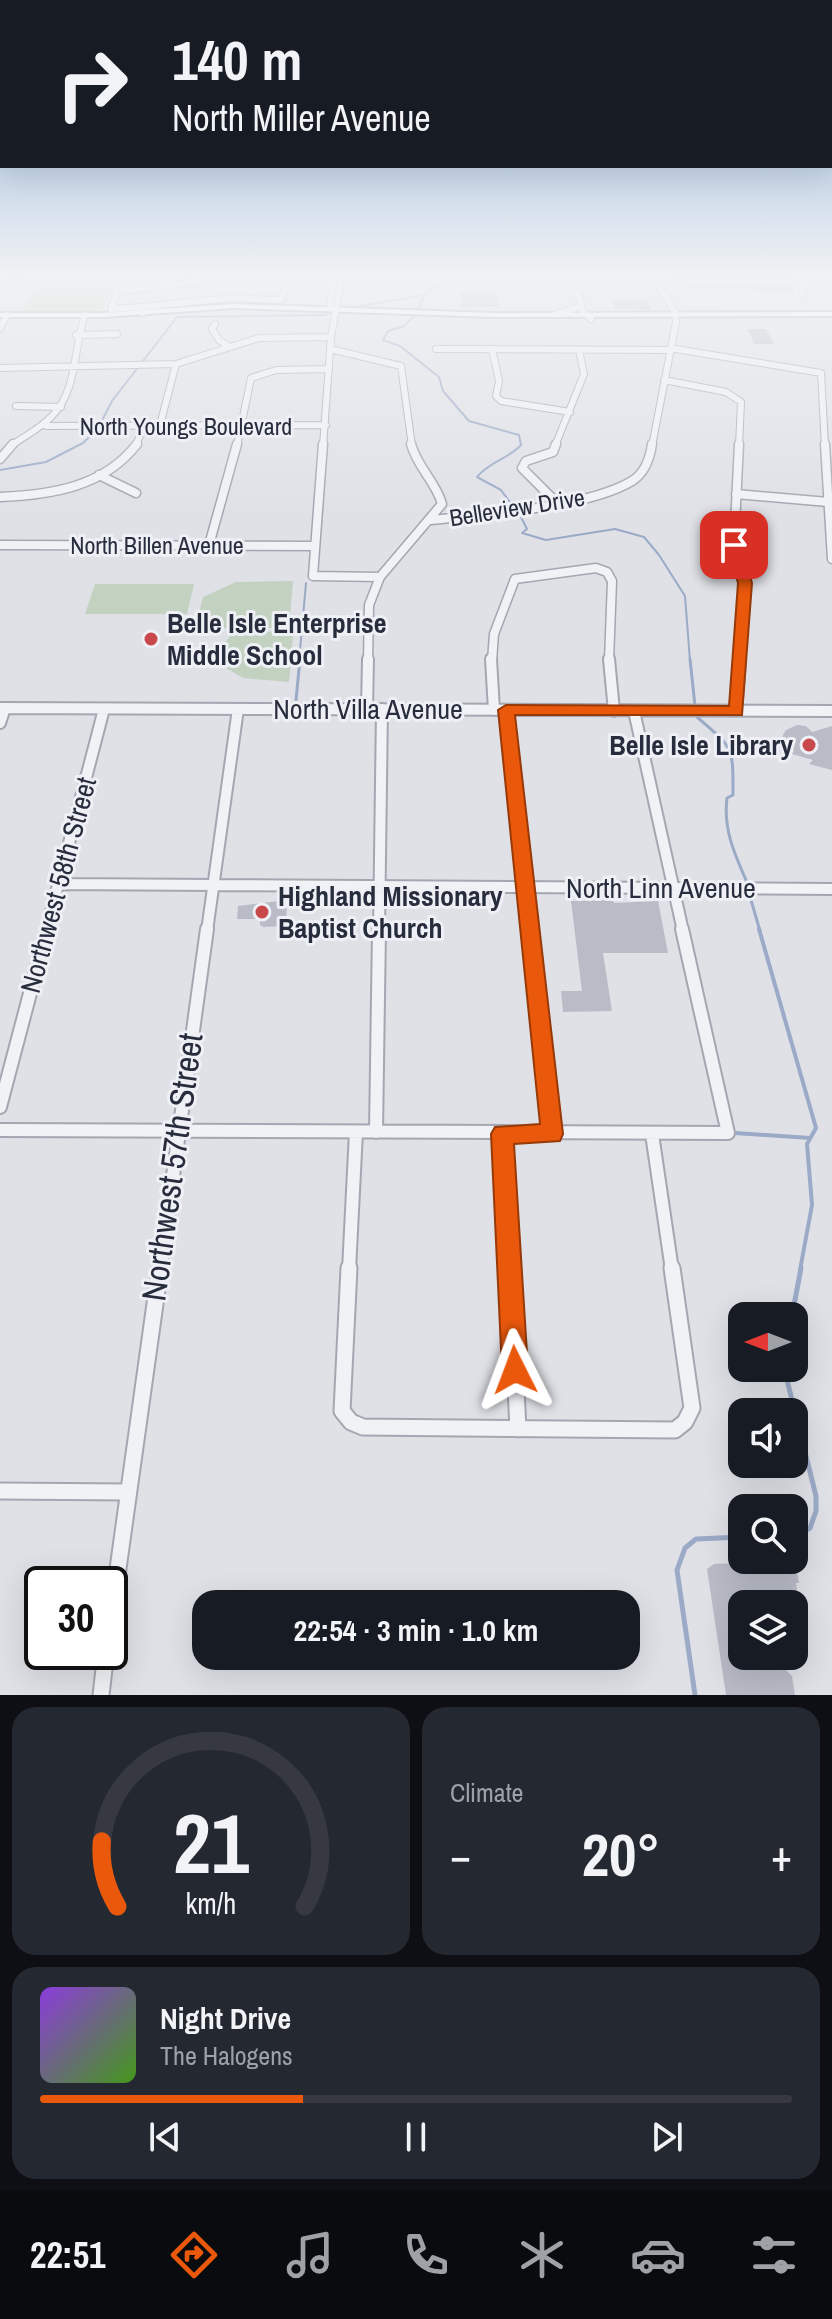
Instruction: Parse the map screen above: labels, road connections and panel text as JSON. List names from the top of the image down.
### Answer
{
  "streets": {
    "street": [
      "North Youngs Boulevard",
      "Belleview Drive",
      "North Billen Avenue",
      "North Villa Avenue",
      "Northwest 58th Street",
      "North Linn Avenue",
      "Northwest 57th Street"
    ]
  },
  "crossings": [
    ["North Villa Avenue", "Northwest 58th Street"],
    ["North Villa Avenue", "Northwest 57th Street"],
    ["Northwest 58th Street", "North Linn Avenue"],
    ["North Linn Avenue", "Northwest 57th Street"]
  ],
  "places": ["Belle Isle Enterprise Middle School", "Belle Isle Library", "Highland Missionary Baptist Church"],
  "north": "left",
  "page": {
    "turn": ["140 m", "North Miller Avenue"],
    "limit": "30",
    "trip": "22:54 · 3 min · 1.0 km",
    "tile": "Climate",
    "heat": ["−", "20°", "+"],
    "song": ["Night Drive", "The Halogens"],
    "tabs": "22:51",
    "gauge": ["21", "km/h"]
  }
}
